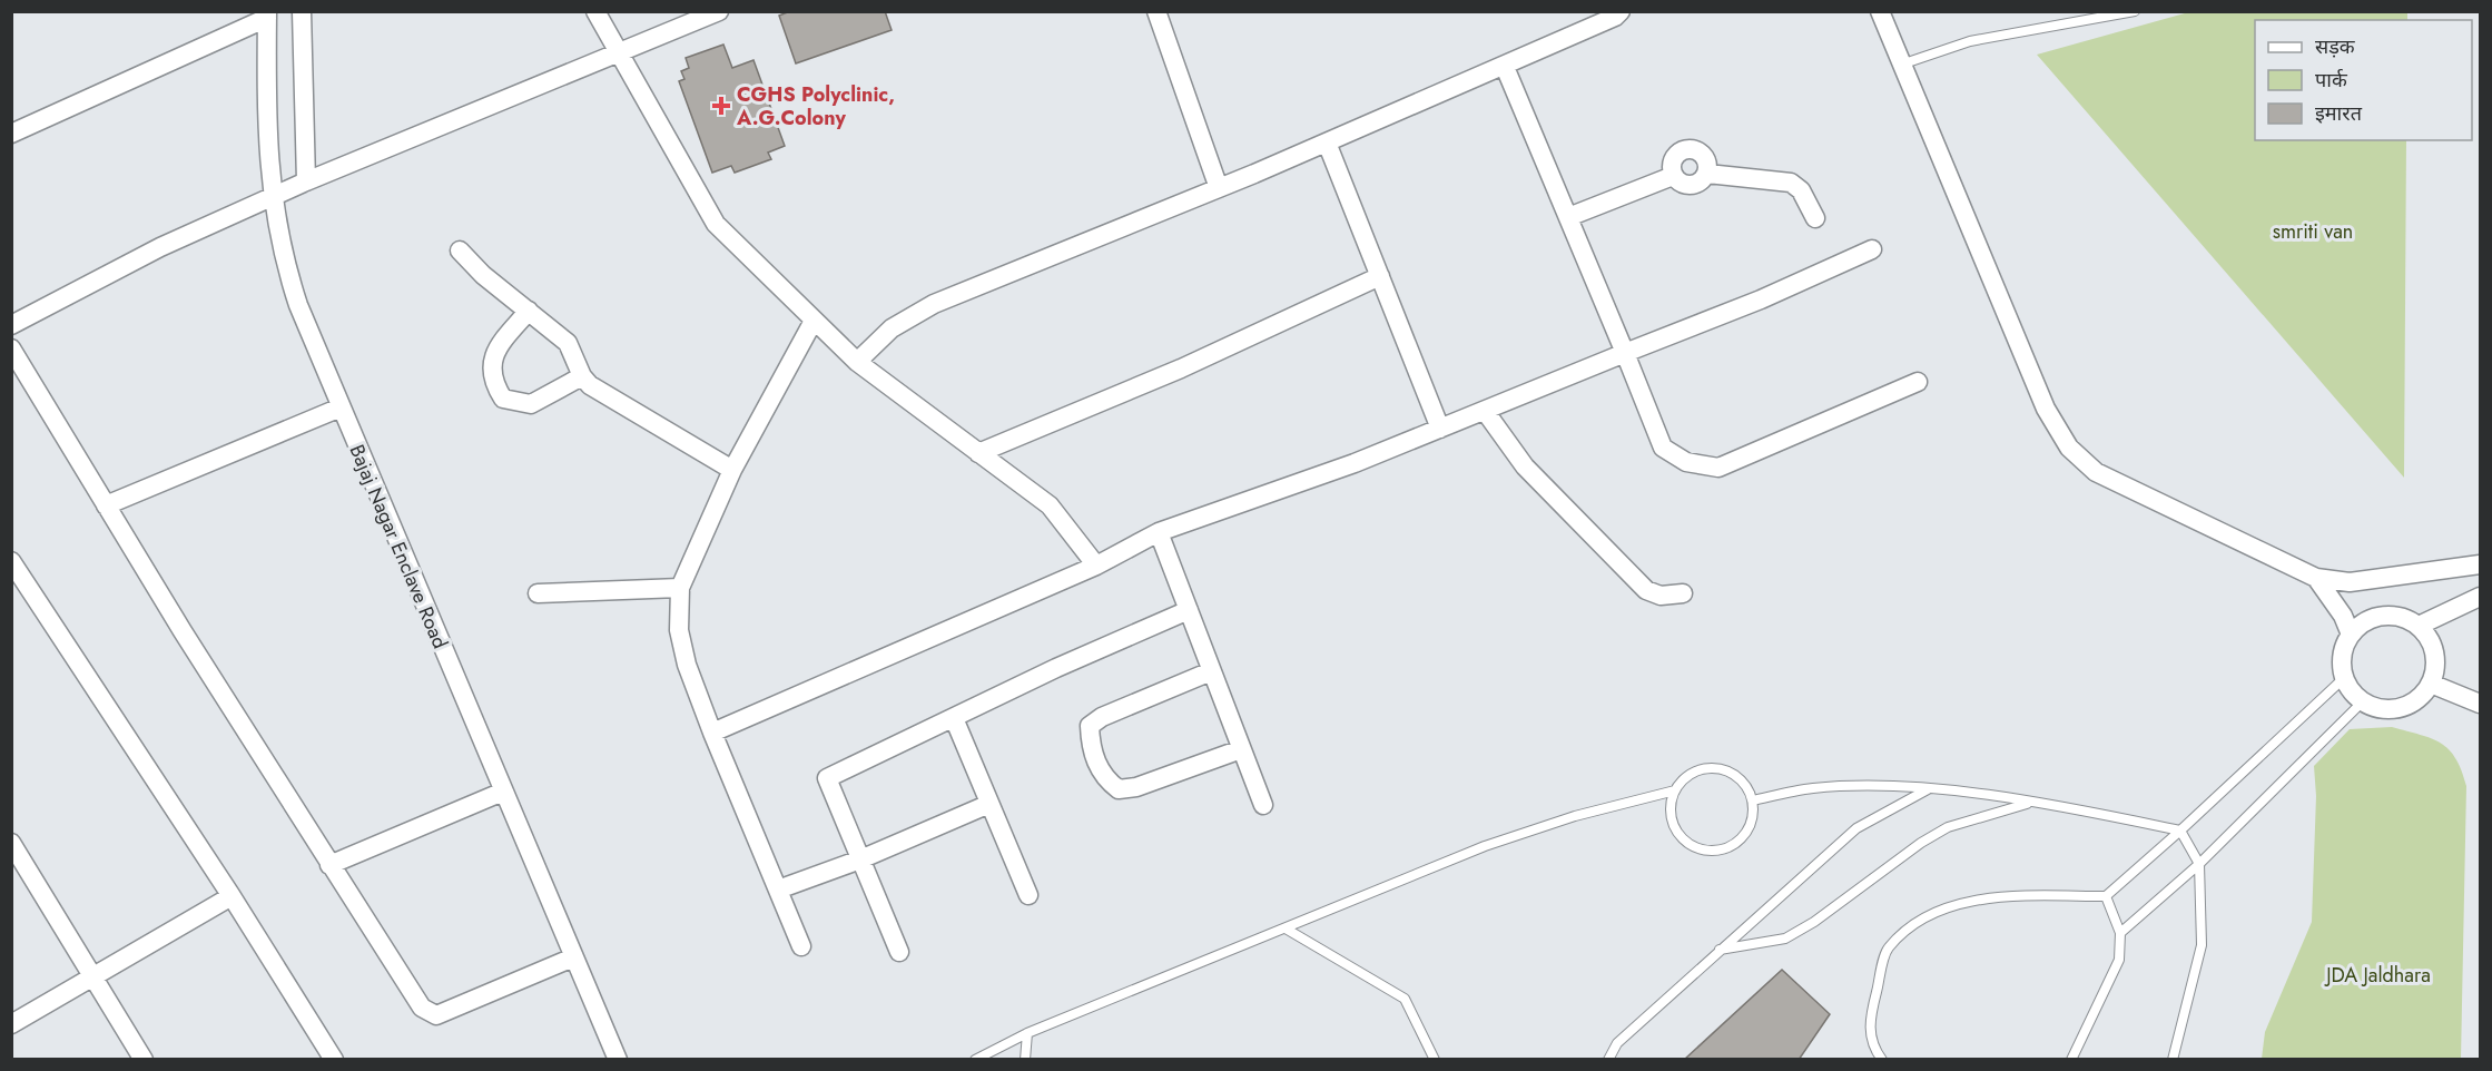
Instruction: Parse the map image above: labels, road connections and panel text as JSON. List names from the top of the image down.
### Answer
{
  "streets": {
    "street": ["Bajaj Nagar Enclave Road"]
  },
  "parks": ["smriti van", "JDA Jaldhara"],
  "places": {
    "health": ["CGHS Polyclinic, A.G.Colony"]
  },
  "legend": ["सड़क", "पार्क", "इमारत"]
}
